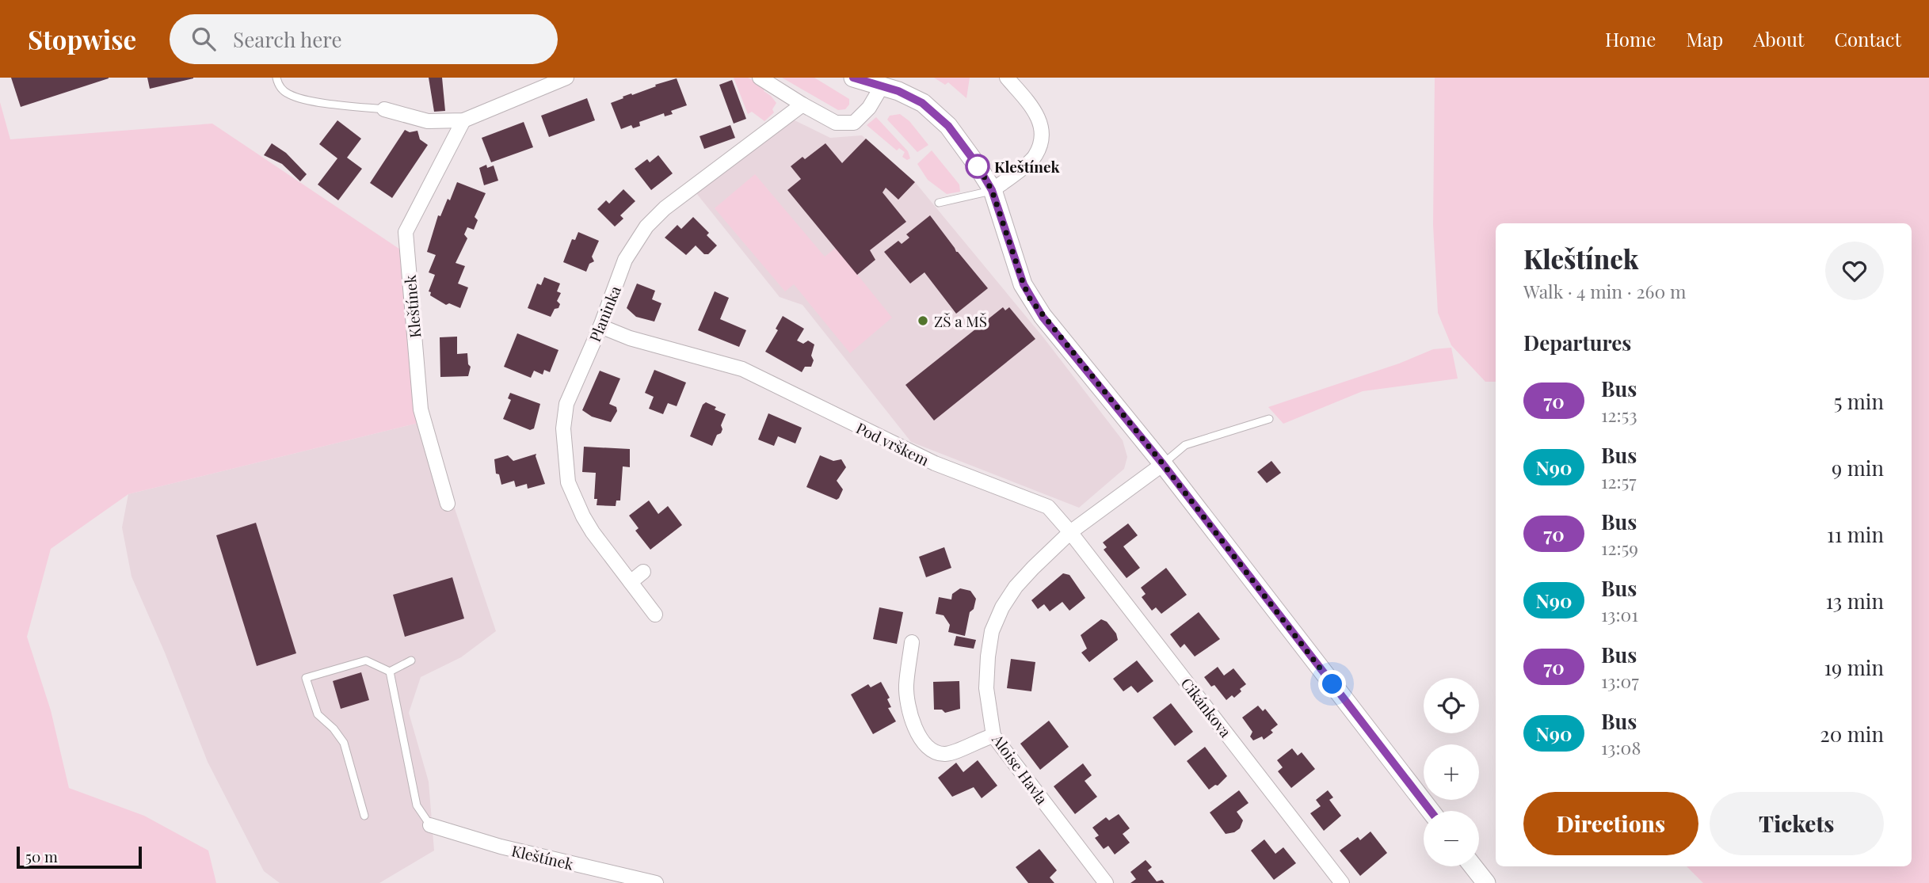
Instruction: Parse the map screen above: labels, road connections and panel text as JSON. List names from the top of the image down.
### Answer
{
  "streets": {
    "street": [
      "Kleštínek",
      "Planinka",
      "Pod vrškem",
      "Cikánkova",
      "Aloise Havla"
    ]
  },
  "crossings": [
    ["Planinka", "Pod vrškem"],
    ["Pod vrškem", "Cikánkova"],
    ["Pod vrškem", "Aloise Havla"],
    ["Cikánkova", "Aloise Havla"]
  ],
  "places": ["Kleštínek", "ZŠ a MŠ"],
  "lines": ["bus line 70"],
  "scale_bar": "50 m",
  "page": {
    "header": "Stopwise",
    "search": "Search here",
    "nav": [
      "Home",
      "Map",
      "About",
      "Contact"
    ],
    "heading": [
      ["Kleštínek", "Walk · 4 min · 260 m"],
      "Departures"
    ],
    "list": [
      {
        "mark": "70",
        "name": "Bus",
        "note": "12:53",
        "value": "5 min"
      },
      {
        "mark": "N90",
        "name": "Bus",
        "note": "12:57",
        "value": "9 min"
      },
      {
        "mark": "70",
        "name": "Bus",
        "note": "12:59",
        "value": "11 min"
      },
      {
        "mark": "N90",
        "name": "Bus",
        "note": "13:01",
        "value": "13 min"
      },
      {
        "mark": "70",
        "name": "Bus",
        "note": "13:07",
        "value": "19 min"
      },
      {
        "mark": "N90",
        "name": "Bus",
        "note": "13:08",
        "value": "20 min"
      }
    ],
    "map_buttons": ["+", "−"],
    "buttons": ["Directions", "Tickets"],
    "scale": "50 m"
  }
}
